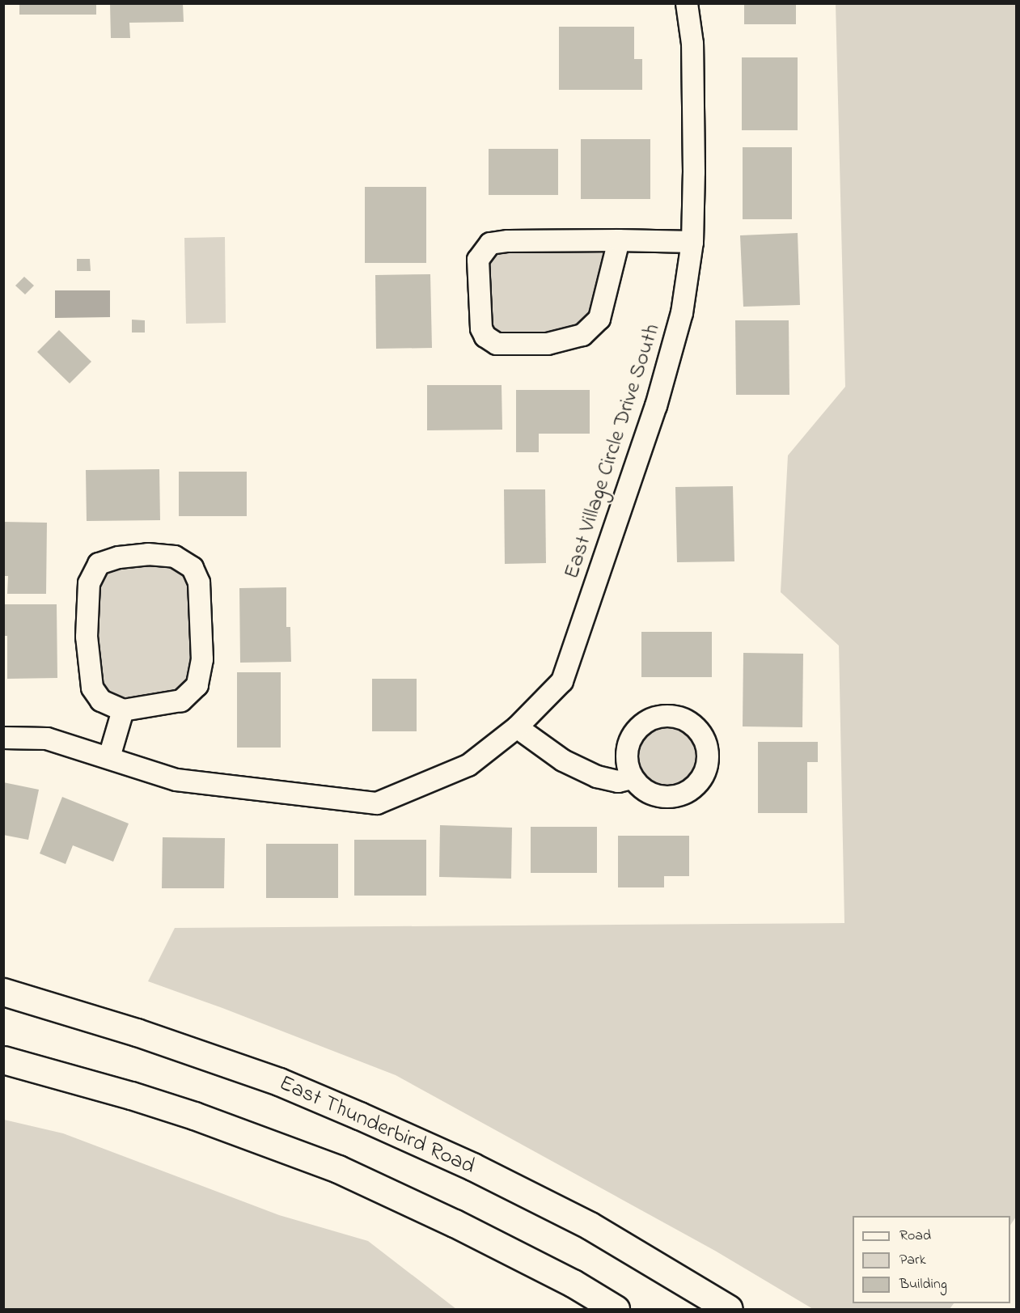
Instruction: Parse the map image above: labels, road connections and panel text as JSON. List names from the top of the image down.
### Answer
{
  "streets": {
    "main road": ["East Thunderbird Road"],
    "street": ["East Village Circle Drive South"]
  },
  "legend": ["Road", "Park", "Building"]
}
